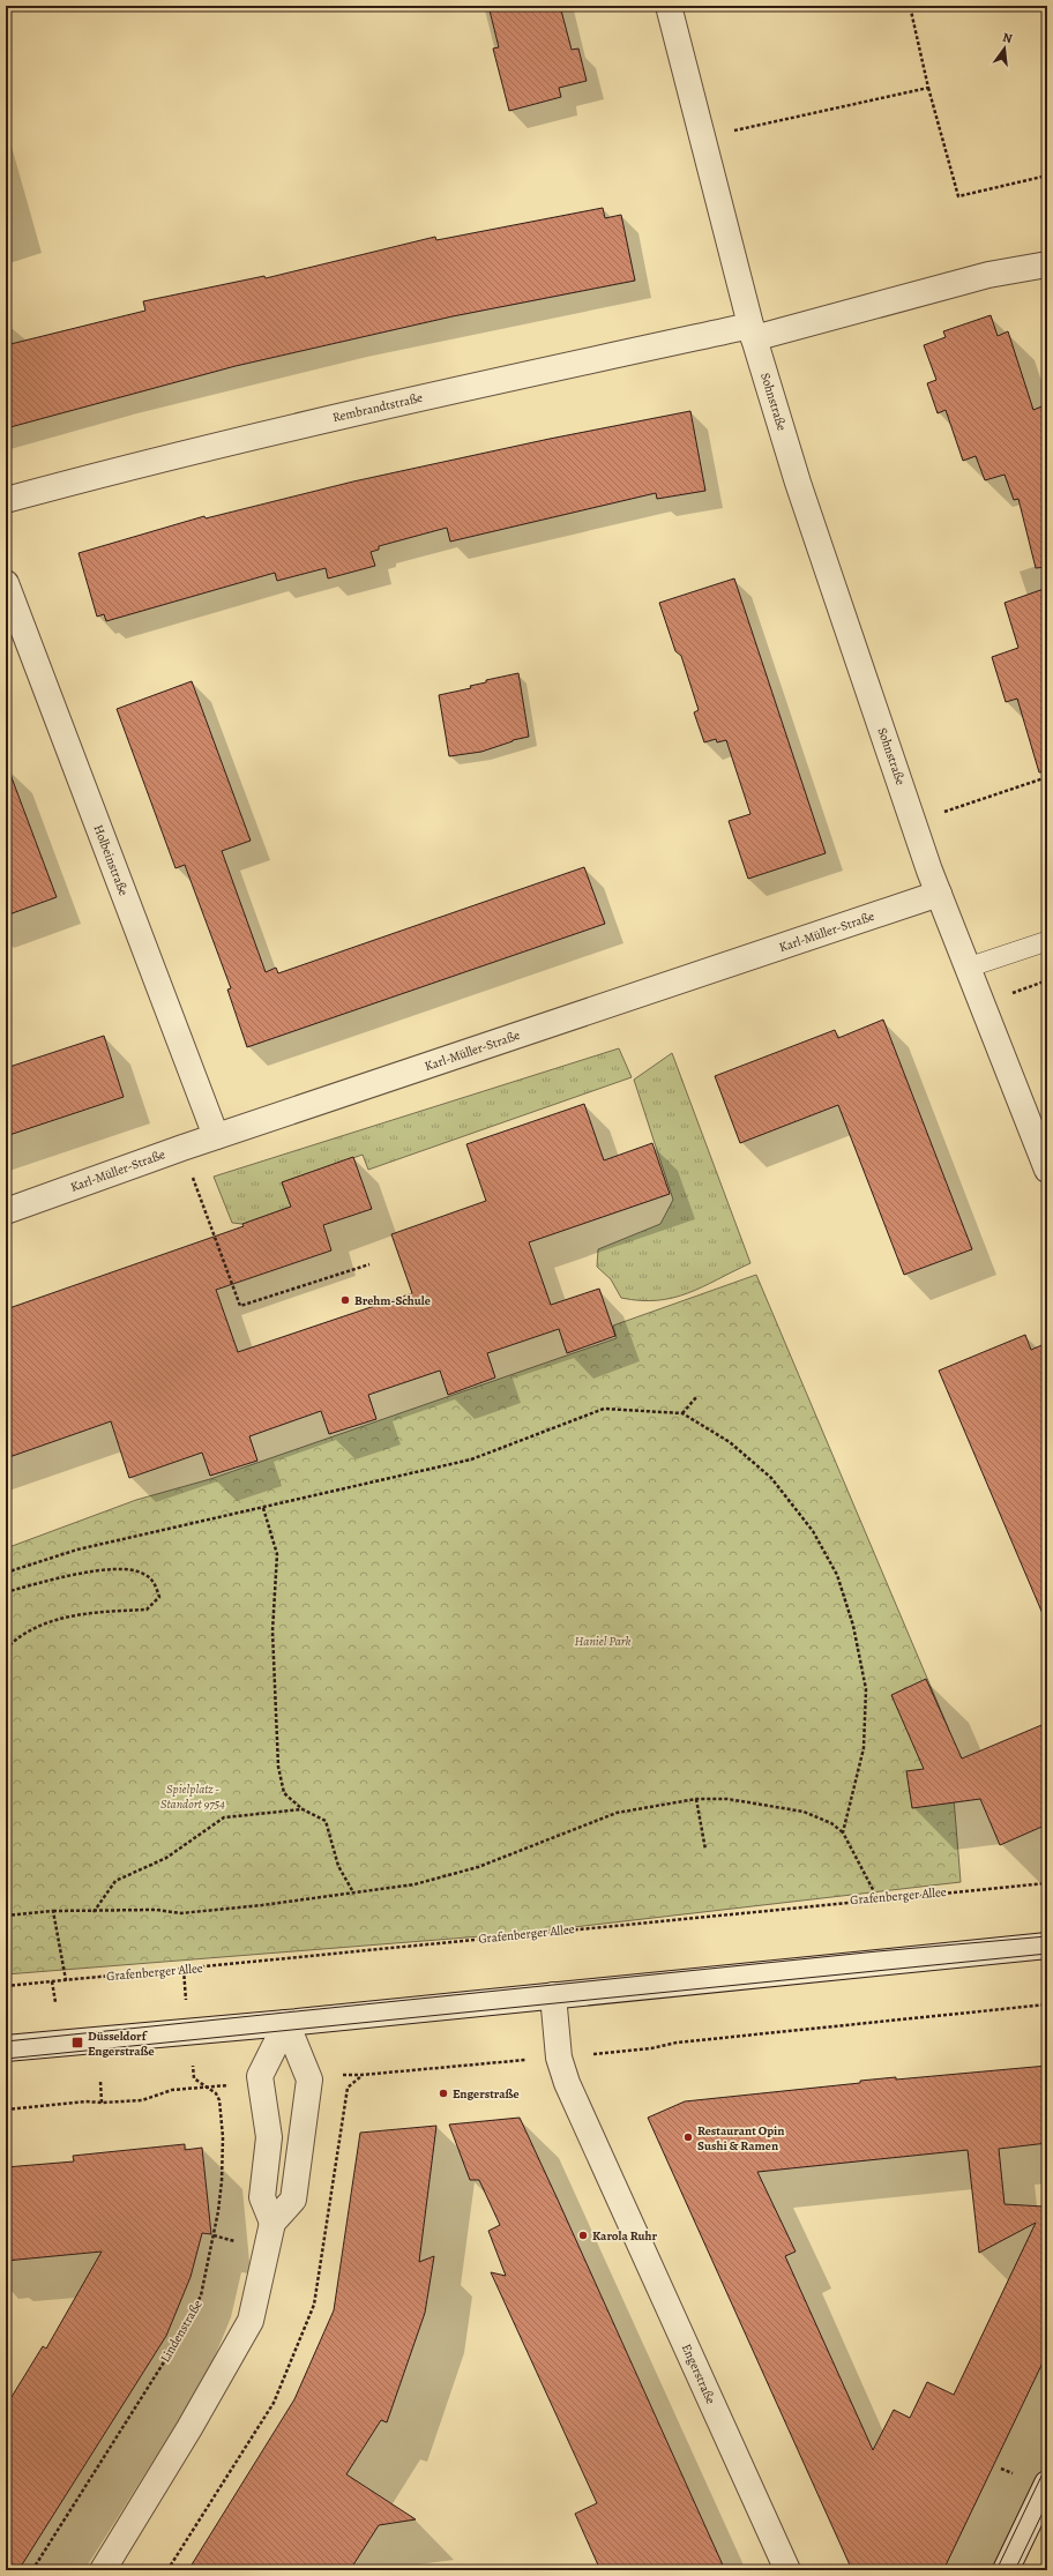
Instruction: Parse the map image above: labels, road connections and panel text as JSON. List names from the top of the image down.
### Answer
{
  "streets": {
    "street": [
      "Sohnstraße",
      "Rembrandtstraße",
      "Holbeinstraße",
      "Karl-Müller-Straße",
      "Engerstraße"
    ],
    "path": ["Grafenberger Allee", "Lindenstraße"]
  },
  "crossings": [
    ["Sohnstraße", "Rembrandtstraße"],
    ["Sohnstraße", "Karl-Müller-Straße"],
    ["Holbeinstraße", "Karl-Müller-Straße"]
  ],
  "parks": ["Haniel Park", "Spielplatz - Standort 9754"],
  "places": {
    "other": [
      "Brehm-Schule",
      "Engerstraße",
      "Restaurant Opin Sushi & Ramen",
      "Karola Ruhr"
    ],
    "transit": ["Düsseldorf Engerstraße"]
  },
  "north": "top"
}
